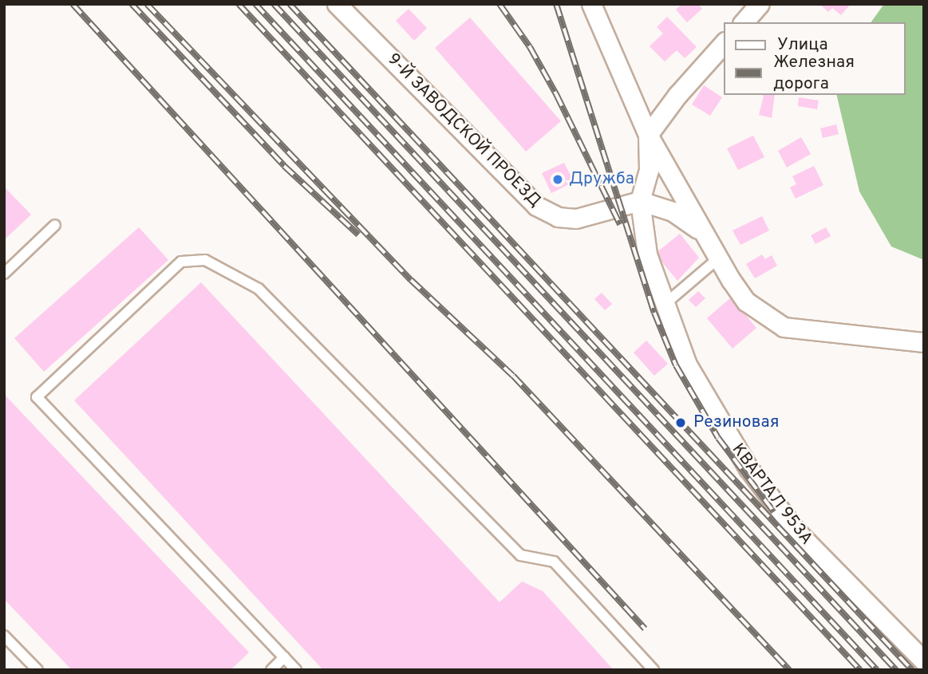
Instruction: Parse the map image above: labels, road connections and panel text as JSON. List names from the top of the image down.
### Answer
{
  "streets": {
    "street": ["9-Й ЗАВОДСКОЙ ПРОЕЗД", "КВАРТАЛ 953А"]
  },
  "crossings": [
    ["9-Й ЗАВОДСКОЙ ПРОЕЗД", "КВАРТАЛ 953А"]
  ],
  "places": ["Дружба", "Резиновая"],
  "legend": ["Улица", "Железная дорога"]
}
